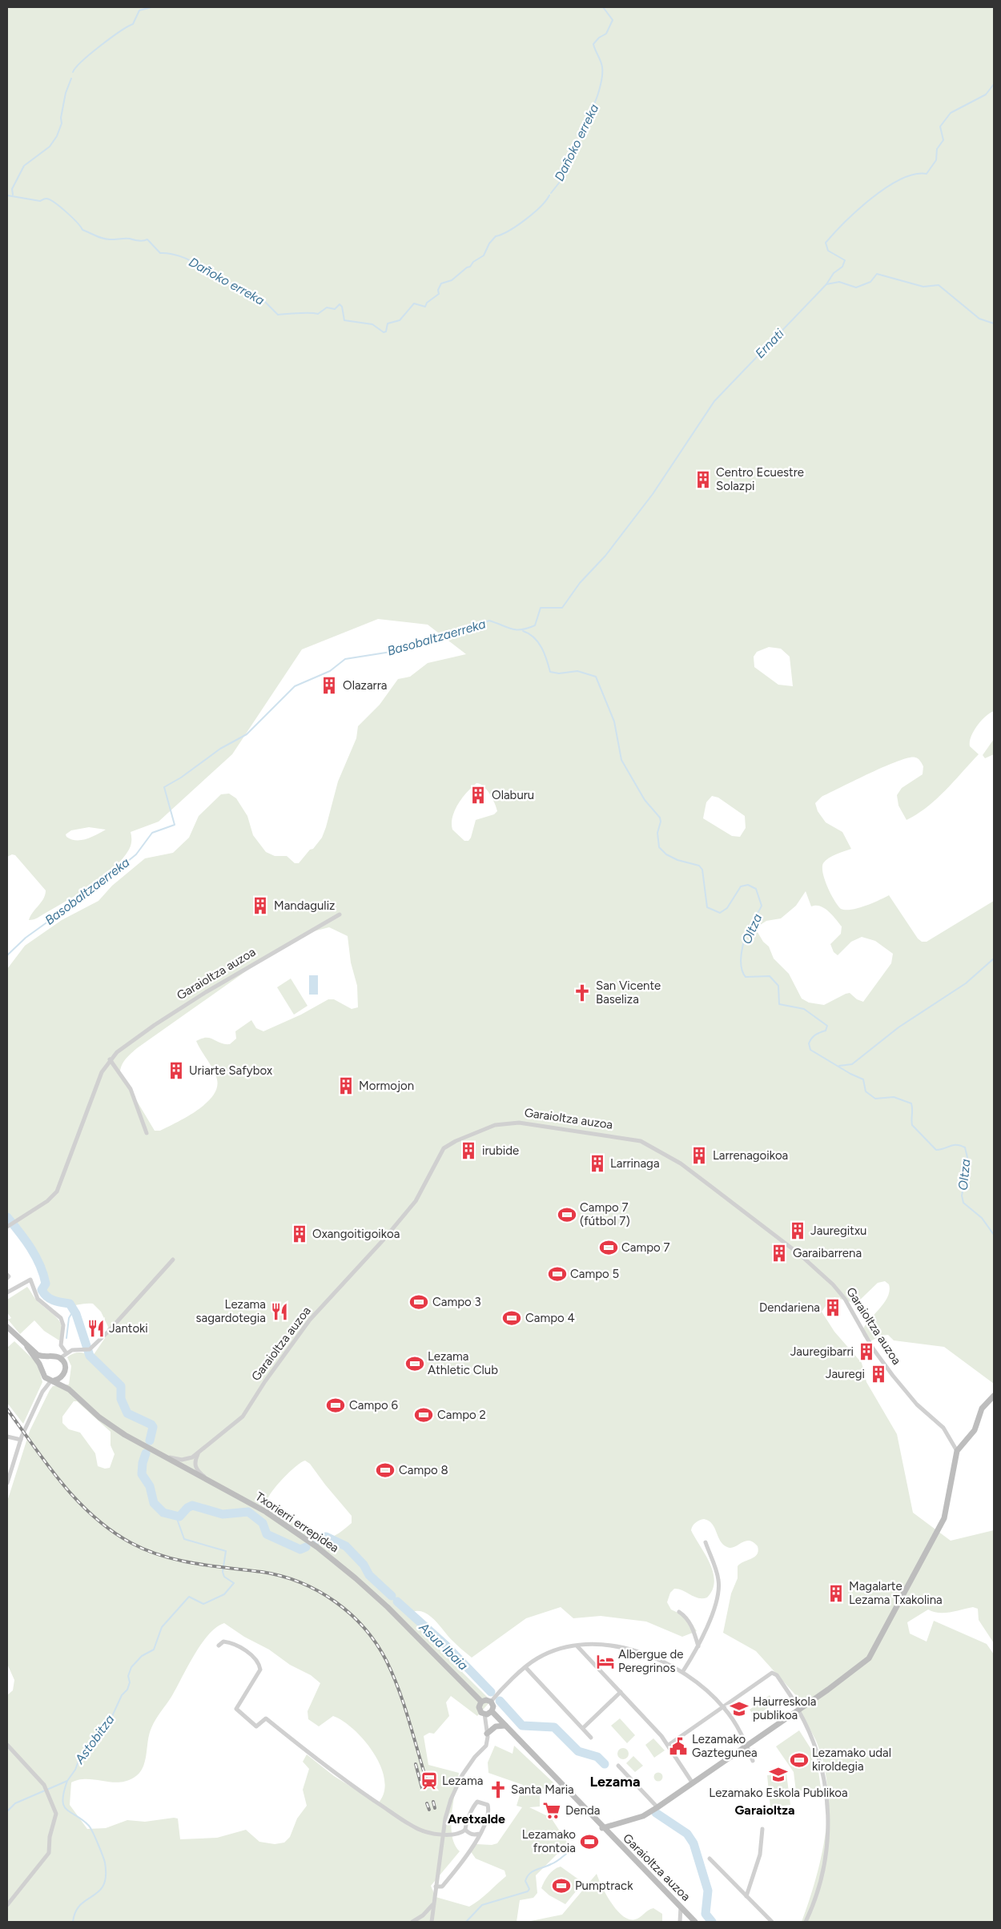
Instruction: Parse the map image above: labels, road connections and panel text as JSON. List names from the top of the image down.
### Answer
{
  "streets": {
    "street": ["Garaioltza auzoa", "Txorierri errepidea"]
  },
  "crossings": [
    ["Garaioltza auzoa", "Txorierri errepidea"]
  ],
  "districts": ["Lezama", "Garaioltza", "Aretxalde"],
  "water": [
    "Dañoko erreka",
    "Ernati",
    "Basobaltzaerreka",
    "Oltza",
    "Asua Ibaia",
    "Astobitza"
  ],
  "places": {
    "building": [
      "Centro Ecuestre Solazpi",
      "Olazarra",
      "Olaburu",
      "Mandaguliz",
      "Uriarte Safybox",
      "Mormojon",
      "irubide",
      "Larrenagoikoa",
      "Larrinaga",
      "Jauregitxu",
      "Oxangoitigoikoa",
      "Garaibarrena",
      "Dendariena",
      "Jauregibarri",
      "Jauregi",
      "Magalarte Lezama Txakolina"
    ],
    "church": ["San Vicente Baseliza", "Santa Maria"],
    "sports": [
      "Campo 7 (fútbol 7)",
      "Campo 7",
      "Campo 5",
      "Campo 3",
      "Campo 4",
      "Lezama Athletic Club",
      "Campo 6",
      "Campo 2",
      "Campo 8",
      "Lezamako udal kiroldegia",
      "Lezamako frontoia",
      "Pumptrack"
    ],
    "restaurant": ["Lezama sagardotegia", "Jantoki"],
    "hotel": ["Albergue de Peregrinos"],
    "school or university": ["Haurreskola publikoa", "Lezamako Eskola Publikoa"],
    "public building": ["Lezamako Gaztegunea"],
    "station": ["Lezama"],
    "supermarket": ["Denda"]
  }
}
